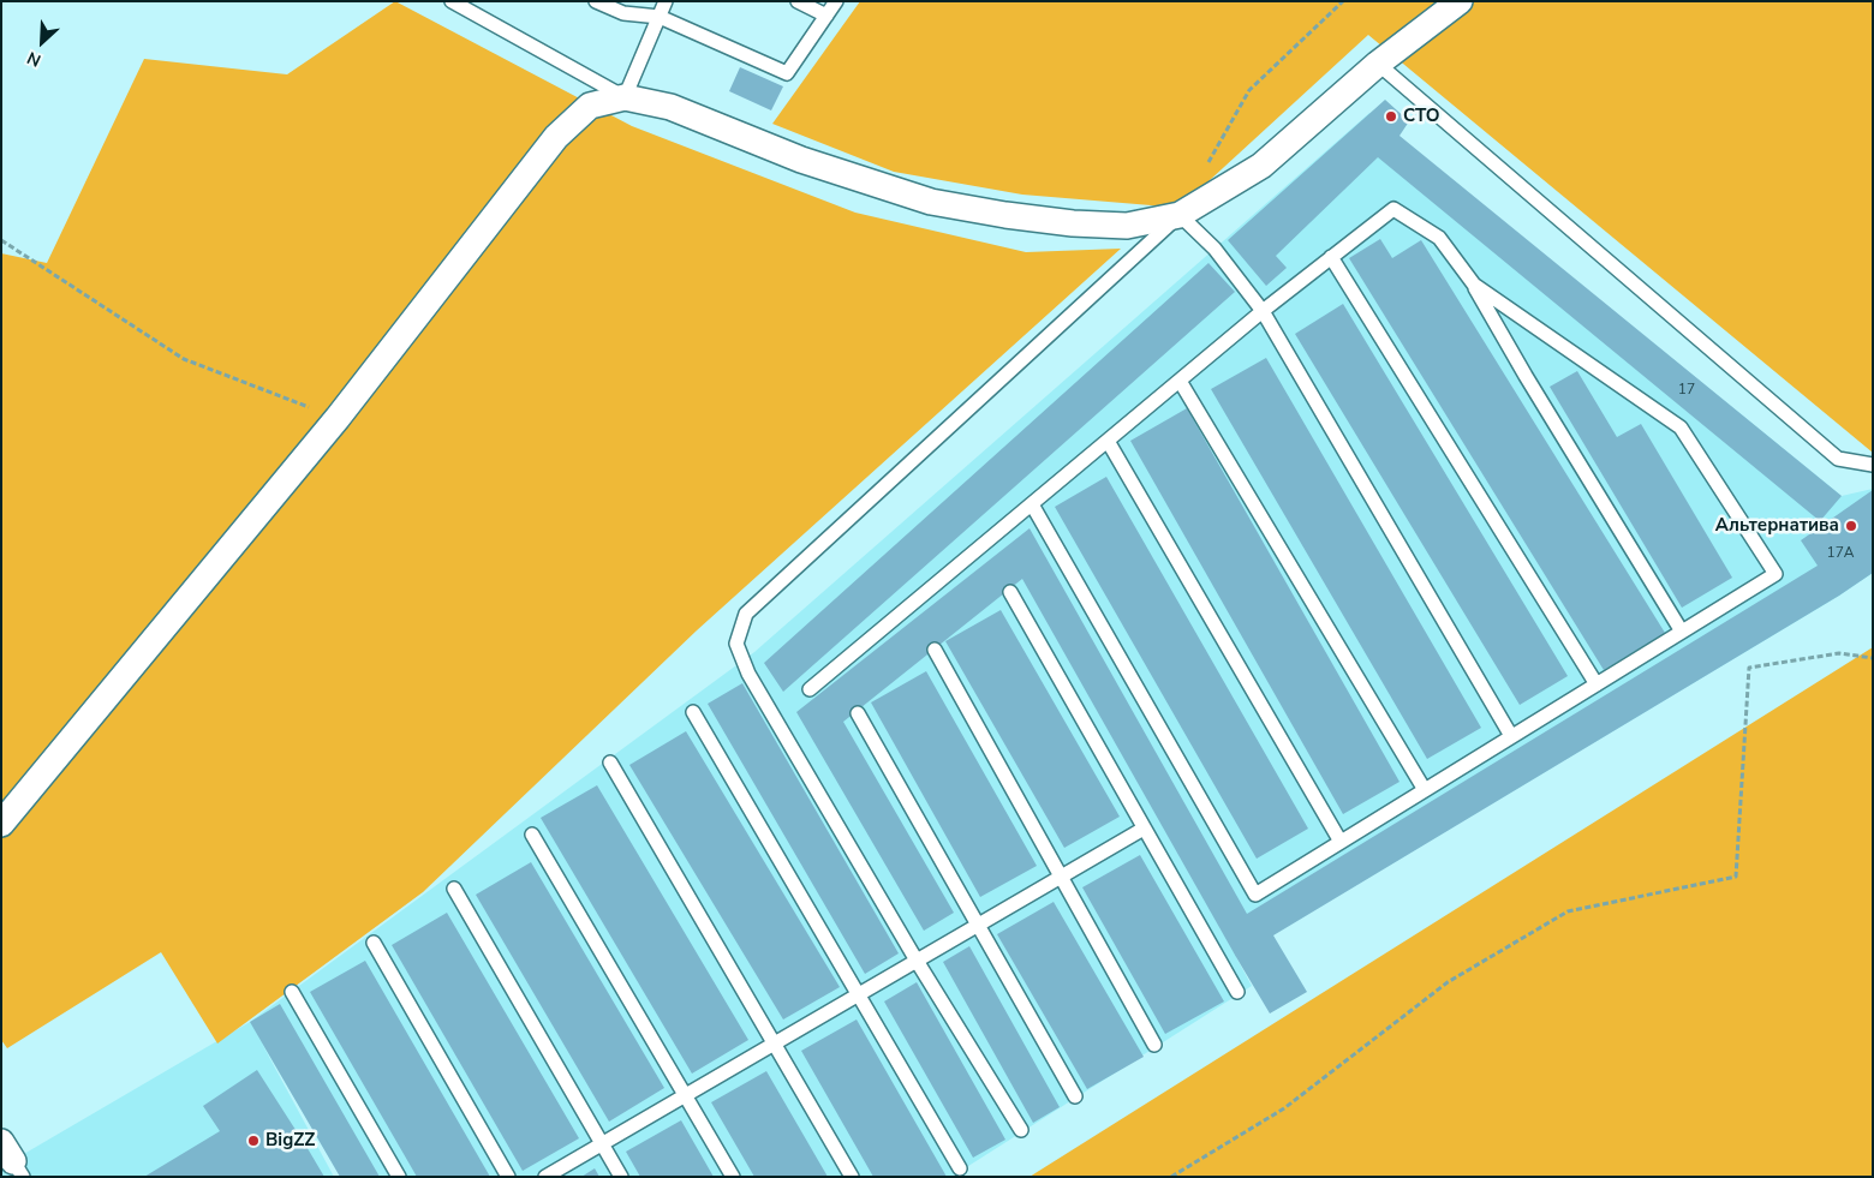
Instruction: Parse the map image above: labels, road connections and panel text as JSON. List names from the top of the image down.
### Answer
{
  "places": ["СТО", "Альтернатива", "BigZZ"],
  "house_numbers": ["17", "17А"],
  "north": "bottom left"
}
